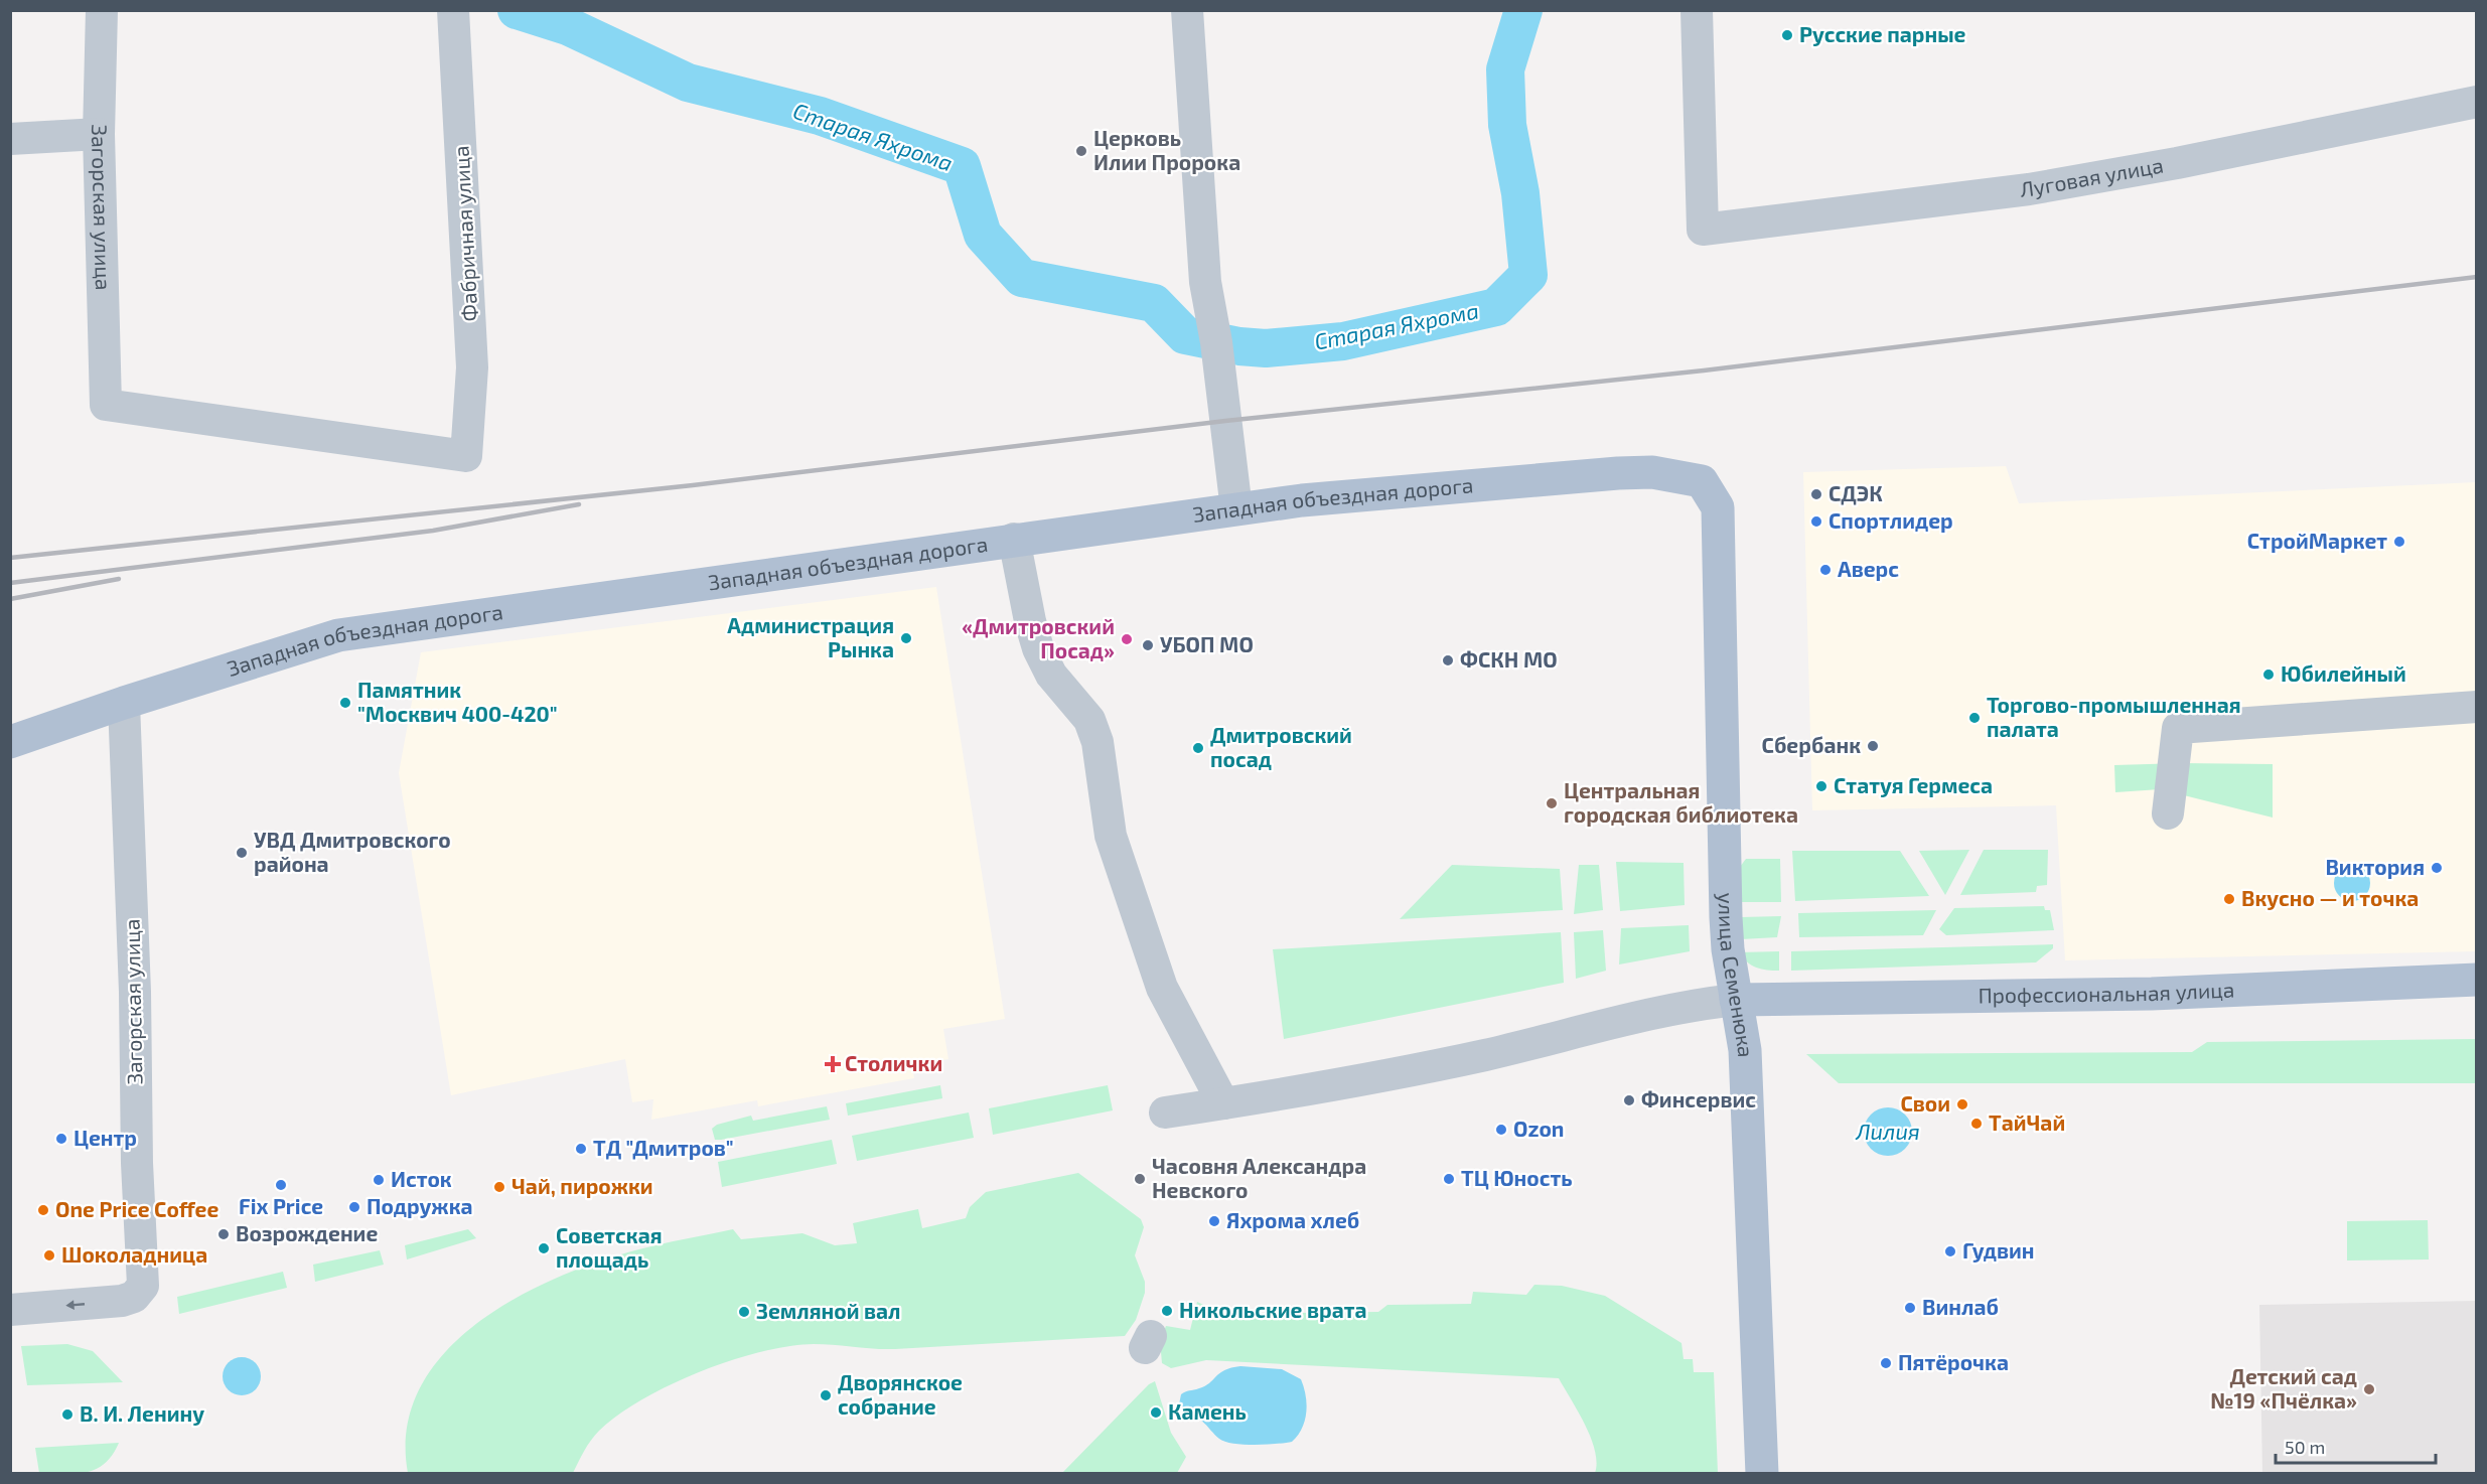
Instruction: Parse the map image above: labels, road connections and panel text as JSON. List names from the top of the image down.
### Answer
{
  "streets": {
    "main road": ["Западная объездная дорога", "улица Семенюка", "Профессиональная улица"],
    "street": ["Луговая улица", "Загорская улица", "Фабричная улица"]
  },
  "crossings": [
    ["Загорская улица", "Фабричная улица"],
    ["Загорская улица", "Западная объездная дорога"],
    ["Западная объездная дорога", "улица Семенюка"],
    ["улица Семенюка", "Профессиональная улица"]
  ],
  "one_way": ["Загорская улица"],
  "water": ["Старая Яхрома", "Лилия"],
  "places": {
    "other": [
      "Русские парные",
      "Церковь Илии Пророка",
      "СДЭК",
      "Спортлидер",
      "СтройМаркет",
      "Аверс",
      "Администрация Рынка",
      "«Дмитровский Посад»",
      "УБОП МО",
      "ФСКН МО",
      "Юбилейный",
      "Памятник \"Москвич 400-420\"",
      "Торгово-промышленная палата",
      "Сбербанк",
      "Дмитровский посад",
      "Статуя Гермеса",
      "Центральная городская библиотека",
      "УВД Дмитровского района",
      "Виктория",
      "Вкусно — и точка",
      "Финсервис",
      "Свои",
      "ТайЧай",
      "Ozon",
      "Центр",
      "ТД \"Дмитров\"",
      "Часовня Александра Невского",
      "ТЦ Юность",
      "Исток",
      "Fix Price",
      "Чай, пирожки",
      "Подружка",
      "One Price Coffee",
      "Яхрома хлеб",
      "Возрождение",
      "Советская площадь",
      "Гудвин",
      "Шоколадница",
      "Винлаб",
      "Никольские врата",
      "Земляной вал",
      "Пятёрочка",
      "Детский сад №19 «Пчёлка»",
      "Дворянское собрание",
      "Камень",
      "В. И. Ленину"
    ],
    "health": ["Столички"]
  },
  "scale_bar": "50 m"
}
